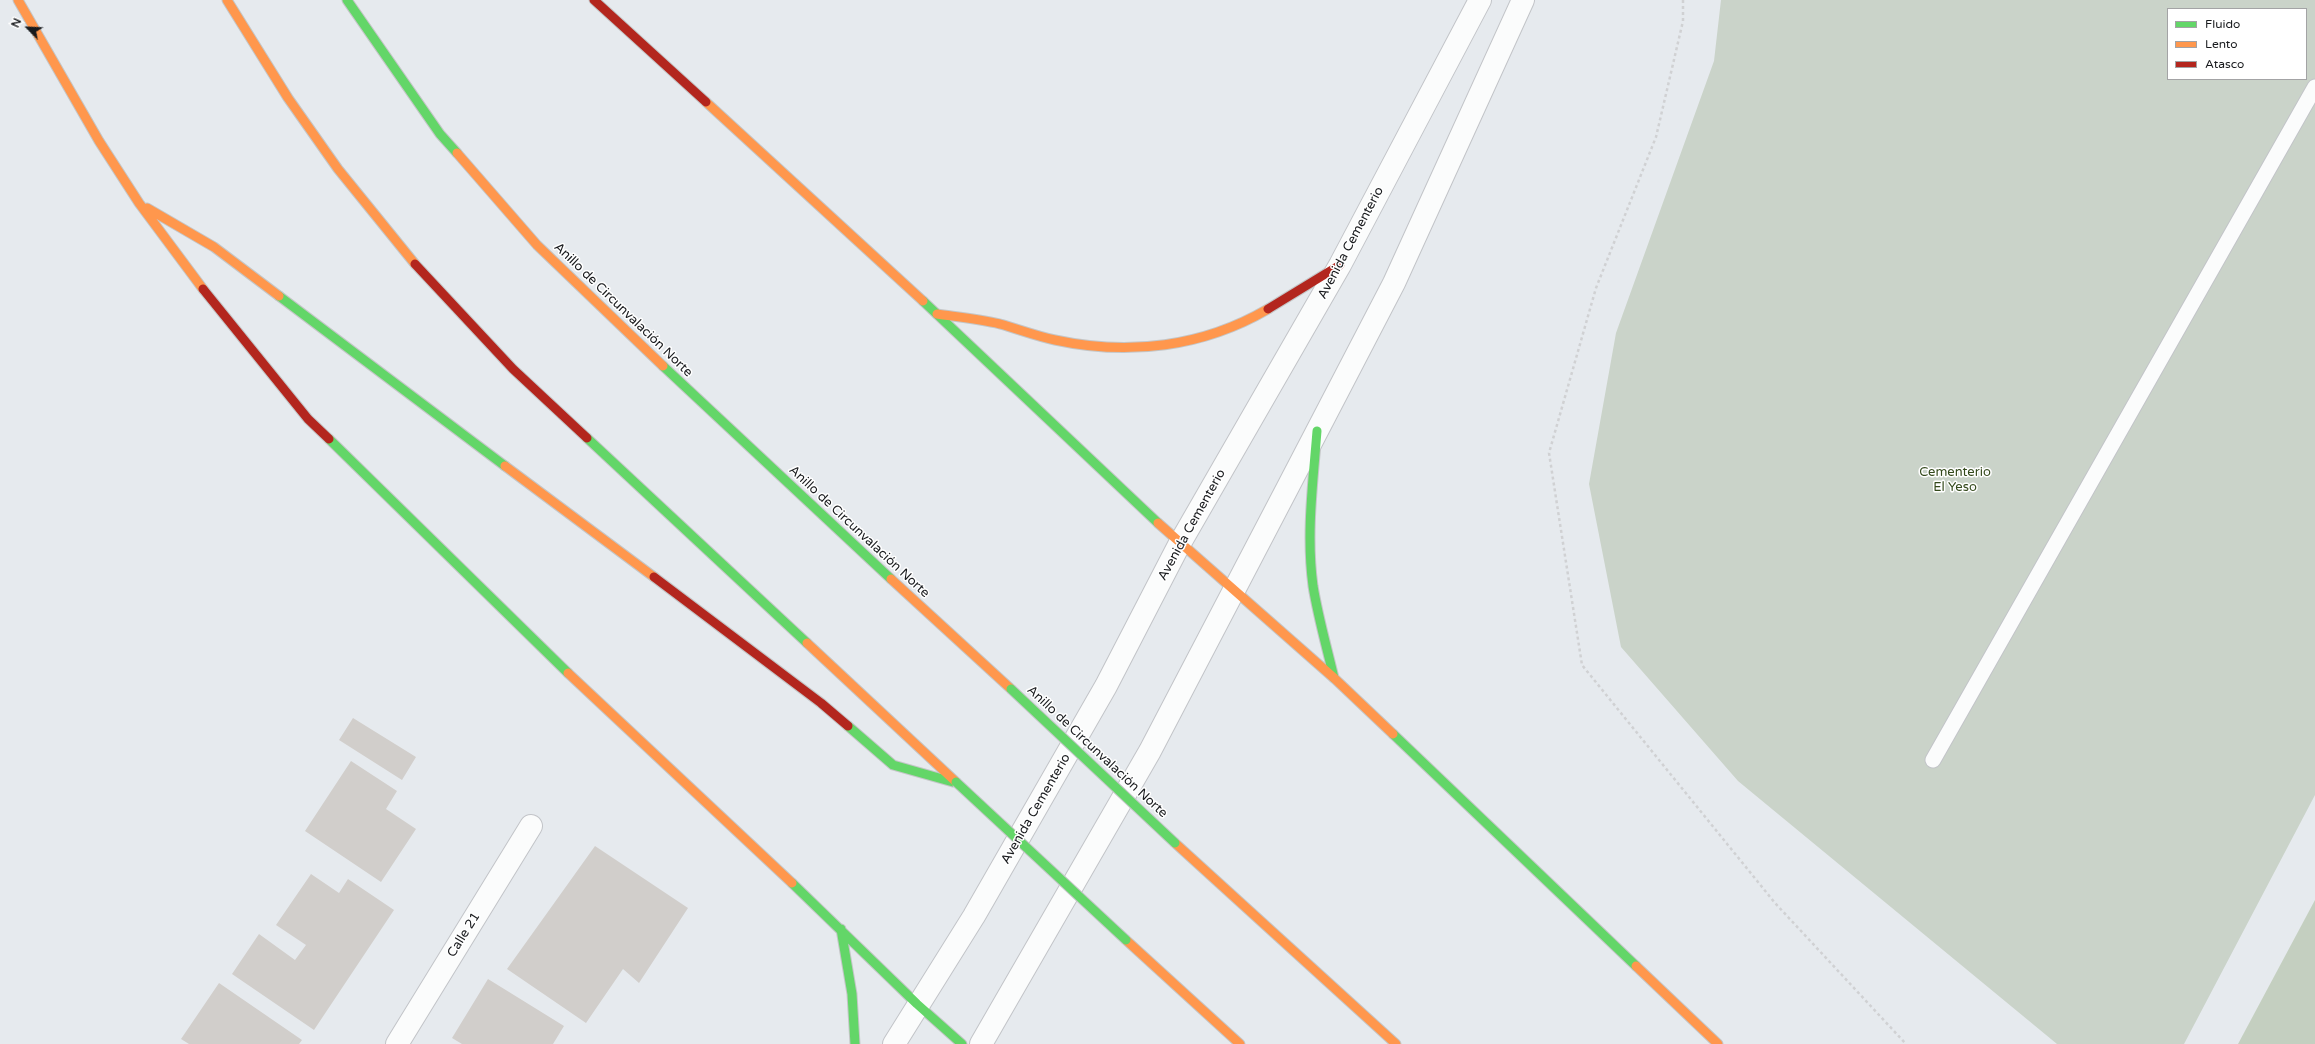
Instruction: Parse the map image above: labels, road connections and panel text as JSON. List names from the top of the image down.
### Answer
{
  "streets": {
    "highway": ["Anillo de Circunvalación Norte"],
    "street": ["Avenida Cementerio", "Calle 21"]
  },
  "parks": ["Cementerio El Yeso"],
  "legend": ["Fluido", "Lento", "Atasco"],
  "north": "top left"
}
